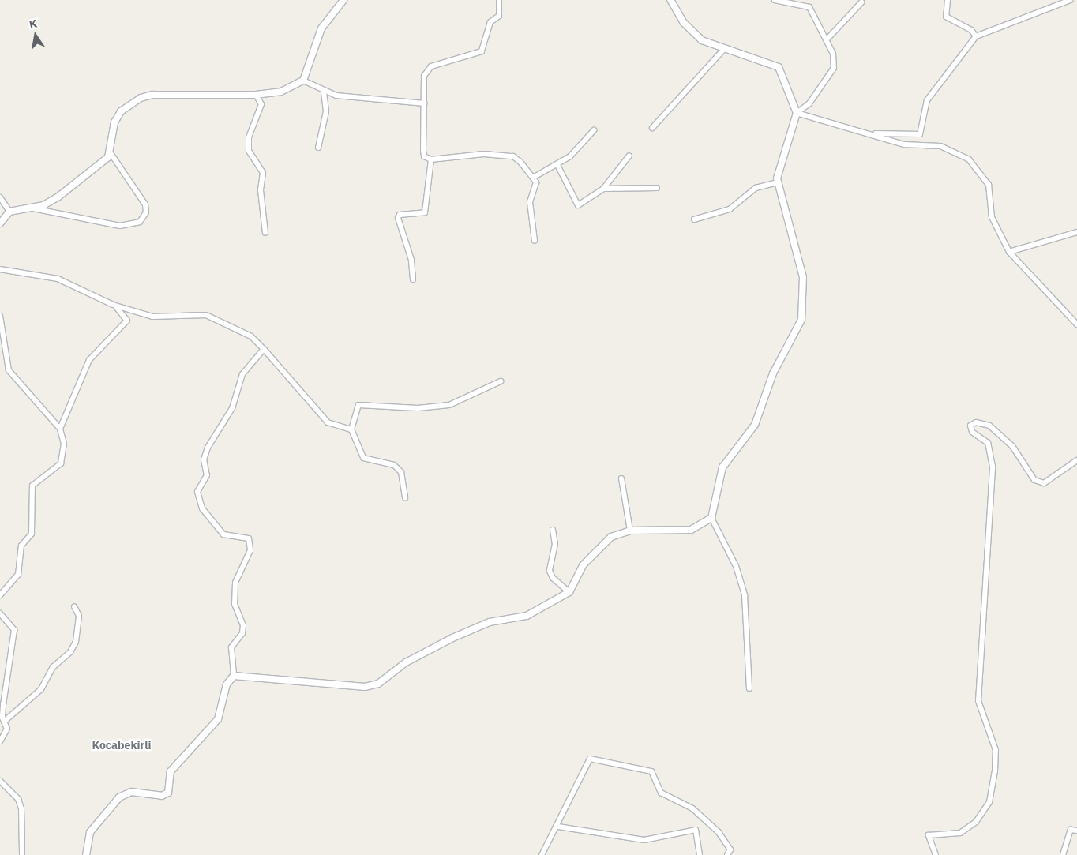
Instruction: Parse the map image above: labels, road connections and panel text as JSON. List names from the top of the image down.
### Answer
{
  "districts": ["Kocabekirli"],
  "north": "top"
}
